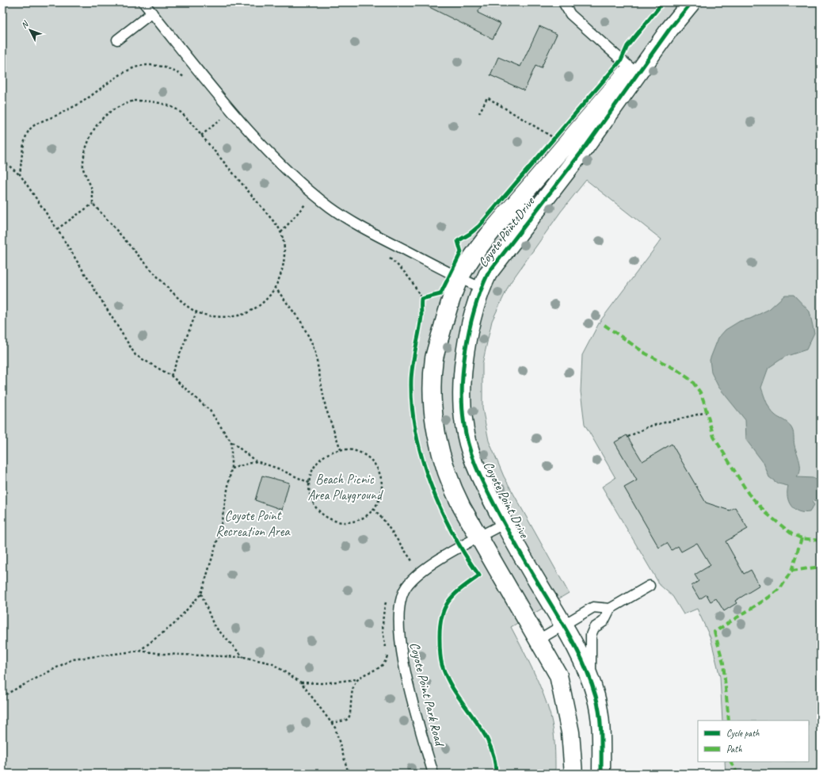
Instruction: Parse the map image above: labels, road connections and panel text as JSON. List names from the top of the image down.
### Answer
{
  "streets": {
    "street": ["Coyote Point Drive"],
    "lane": ["Coyote Point Park Road"]
  },
  "crossings": [
    ["Coyote Point Drive", "Coyote Point Park Road"]
  ],
  "parks": ["Beach Picnic Area Playground", "Coyote Point Recreation Area"],
  "legend": ["Cycle path", "Path"],
  "north": "top left"
}
